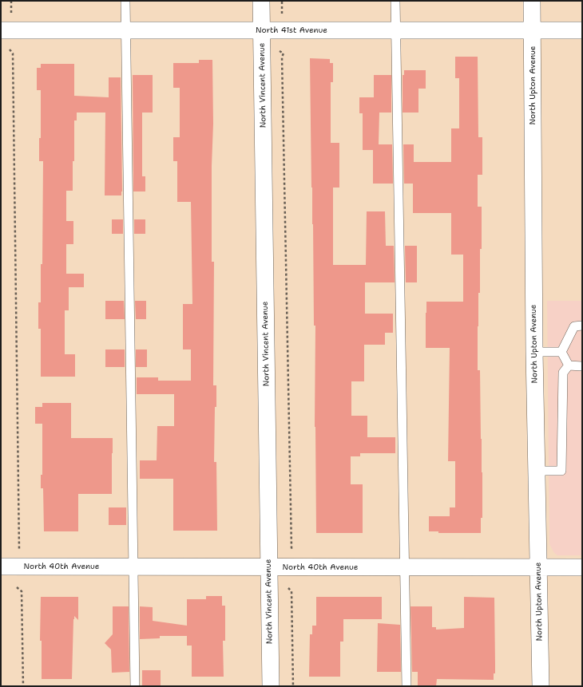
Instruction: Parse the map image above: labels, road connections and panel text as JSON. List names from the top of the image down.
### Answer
{
  "streets": {
    "street": [
      "North 41st Avenue",
      "North Vincent Avenue",
      "North Upton Avenue",
      "North 40th Avenue"
    ]
  },
  "crossings": [
    ["North 41st Avenue", "North Vincent Avenue"],
    ["North 41st Avenue", "North Upton Avenue"],
    ["North Vincent Avenue", "North 40th Avenue"],
    ["North Upton Avenue", "North 40th Avenue"]
  ]
}
